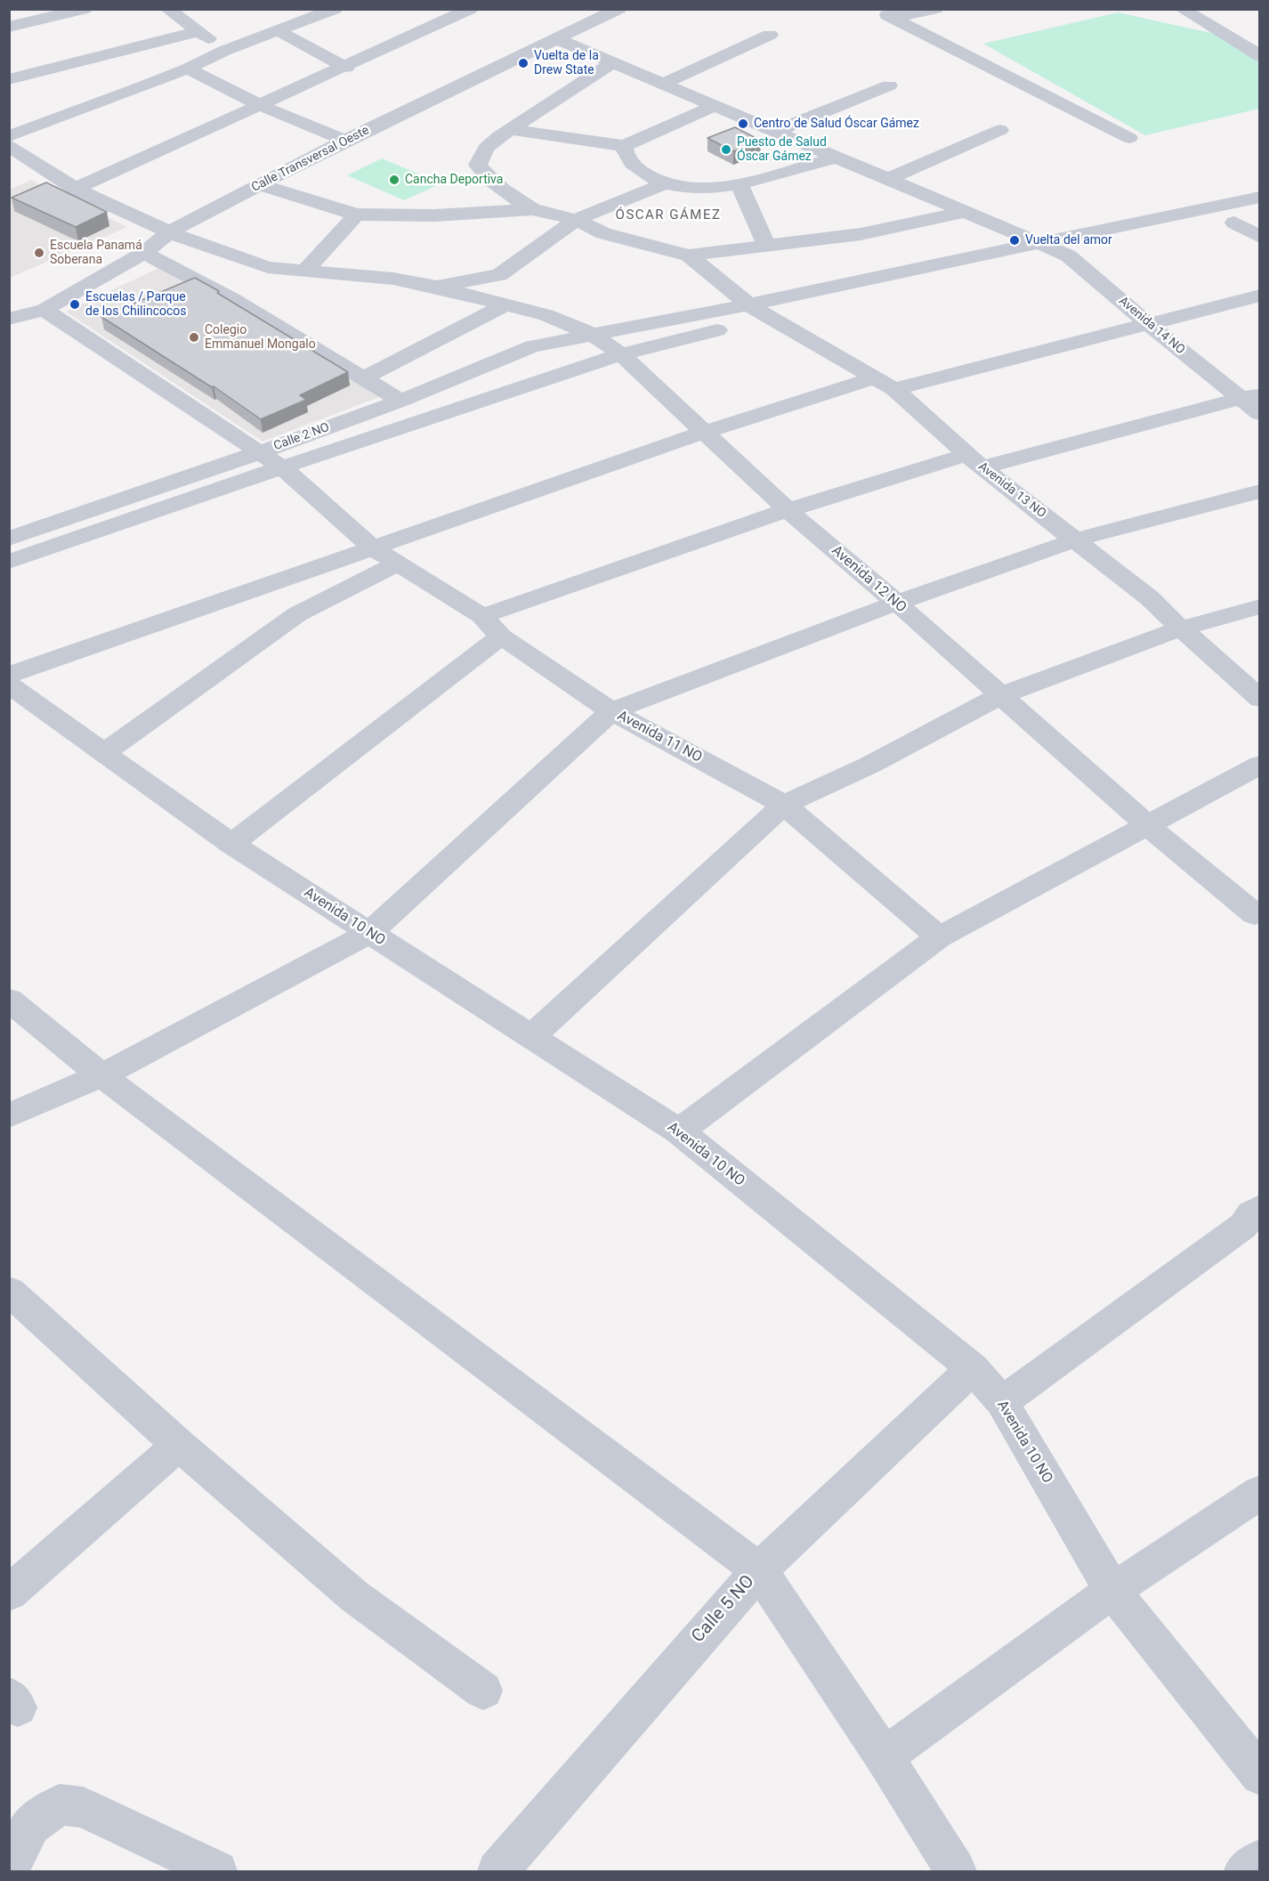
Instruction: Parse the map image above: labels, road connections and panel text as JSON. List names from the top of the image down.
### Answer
{
  "streets": {
    "street": [
      "Calle Transversal Oeste",
      "Avenida 14 NO",
      "Calle 2 NO",
      "Avenida 13 NO",
      "Avenida 12 NO",
      "Avenida 11 NO",
      "Avenida 10 NO",
      "Calle 5 NO"
    ]
  },
  "crossings": [
    ["Calle Transversal Oeste", "Avenida 14 NO"],
    ["Calle Transversal Oeste", "Avenida 12 NO"],
    ["Calle Transversal Oeste", "Avenida 11 NO"],
    ["Avenida 14 NO", "Calle 2 NO"],
    ["Calle 2 NO", "Avenida 13 NO"],
    ["Calle 2 NO", "Avenida 12 NO"],
    ["Calle 2 NO", "Avenida 11 NO"],
    ["Avenida 10 NO", "Calle 5 NO"]
  ],
  "districts": ["ÓSCAR GÁMEZ"],
  "places": [
    "Vuelta de la Drew State",
    "Centro de Salud Óscar Gámez",
    "Puesto de Salud Óscar Gámez",
    "Cancha Deportiva",
    "Vuelta del amor",
    "Escuela Panamá Soberana",
    "Escuelas / Parque de los Chilincocos",
    "Colegio Emmanuel Mongalo"
  ]
}
